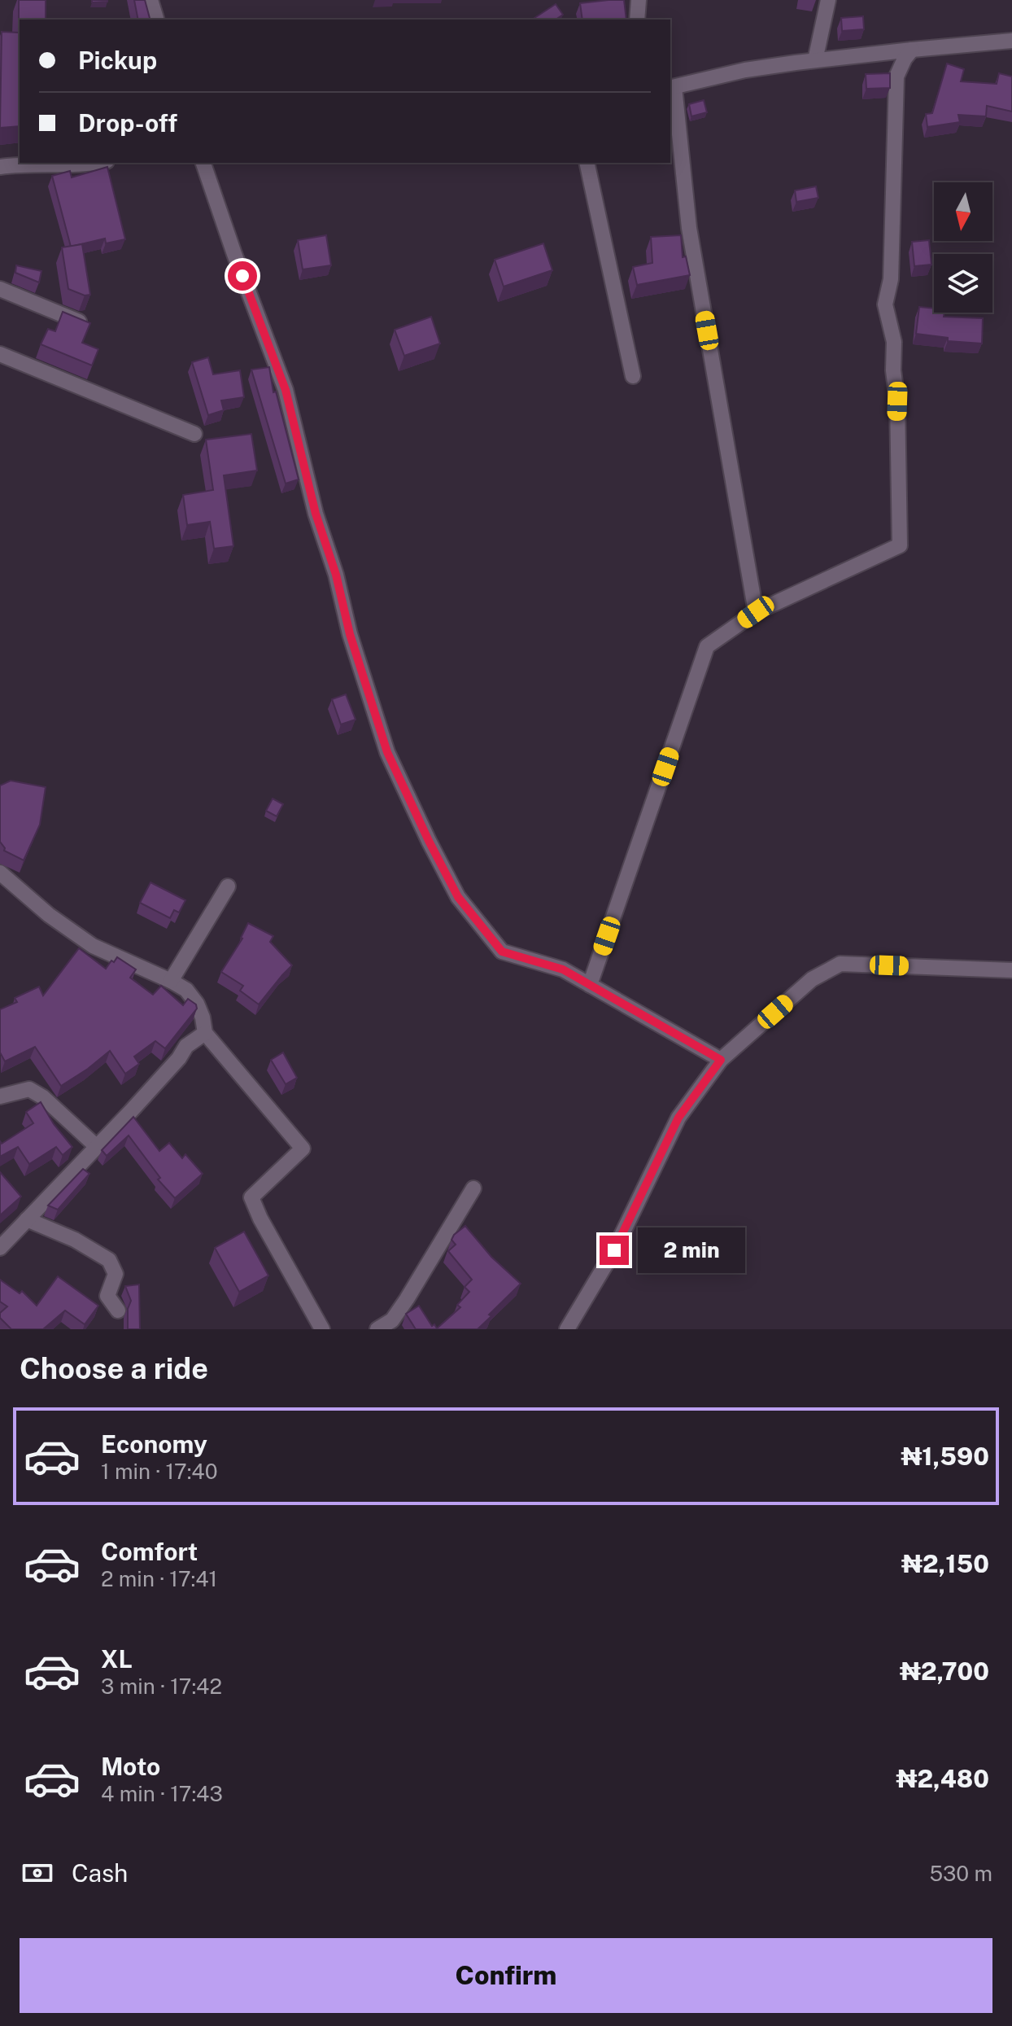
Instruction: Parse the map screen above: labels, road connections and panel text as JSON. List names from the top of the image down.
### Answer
{
  "north": "bottom",
  "page": {
    "banner": ["Pickup", "Drop-off"],
    "bubble": "2 min",
    "heading": "Choose a ride",
    "list": [
      {
        "name": "Economy",
        "note": "1 min · 17:40",
        "value": "₦1,590"
      },
      {
        "name": "Comfort",
        "note": "2 min · 17:41",
        "value": "₦2,150"
      },
      {
        "name": "XL",
        "note": "3 min · 17:42",
        "value": "₦2,700"
      },
      {
        "name": "Moto",
        "note": "4 min · 17:43",
        "value": "₦2,480"
      }
    ],
    "pay": ["Cash", "530 m"],
    "buttons": "Confirm"
  }
}
